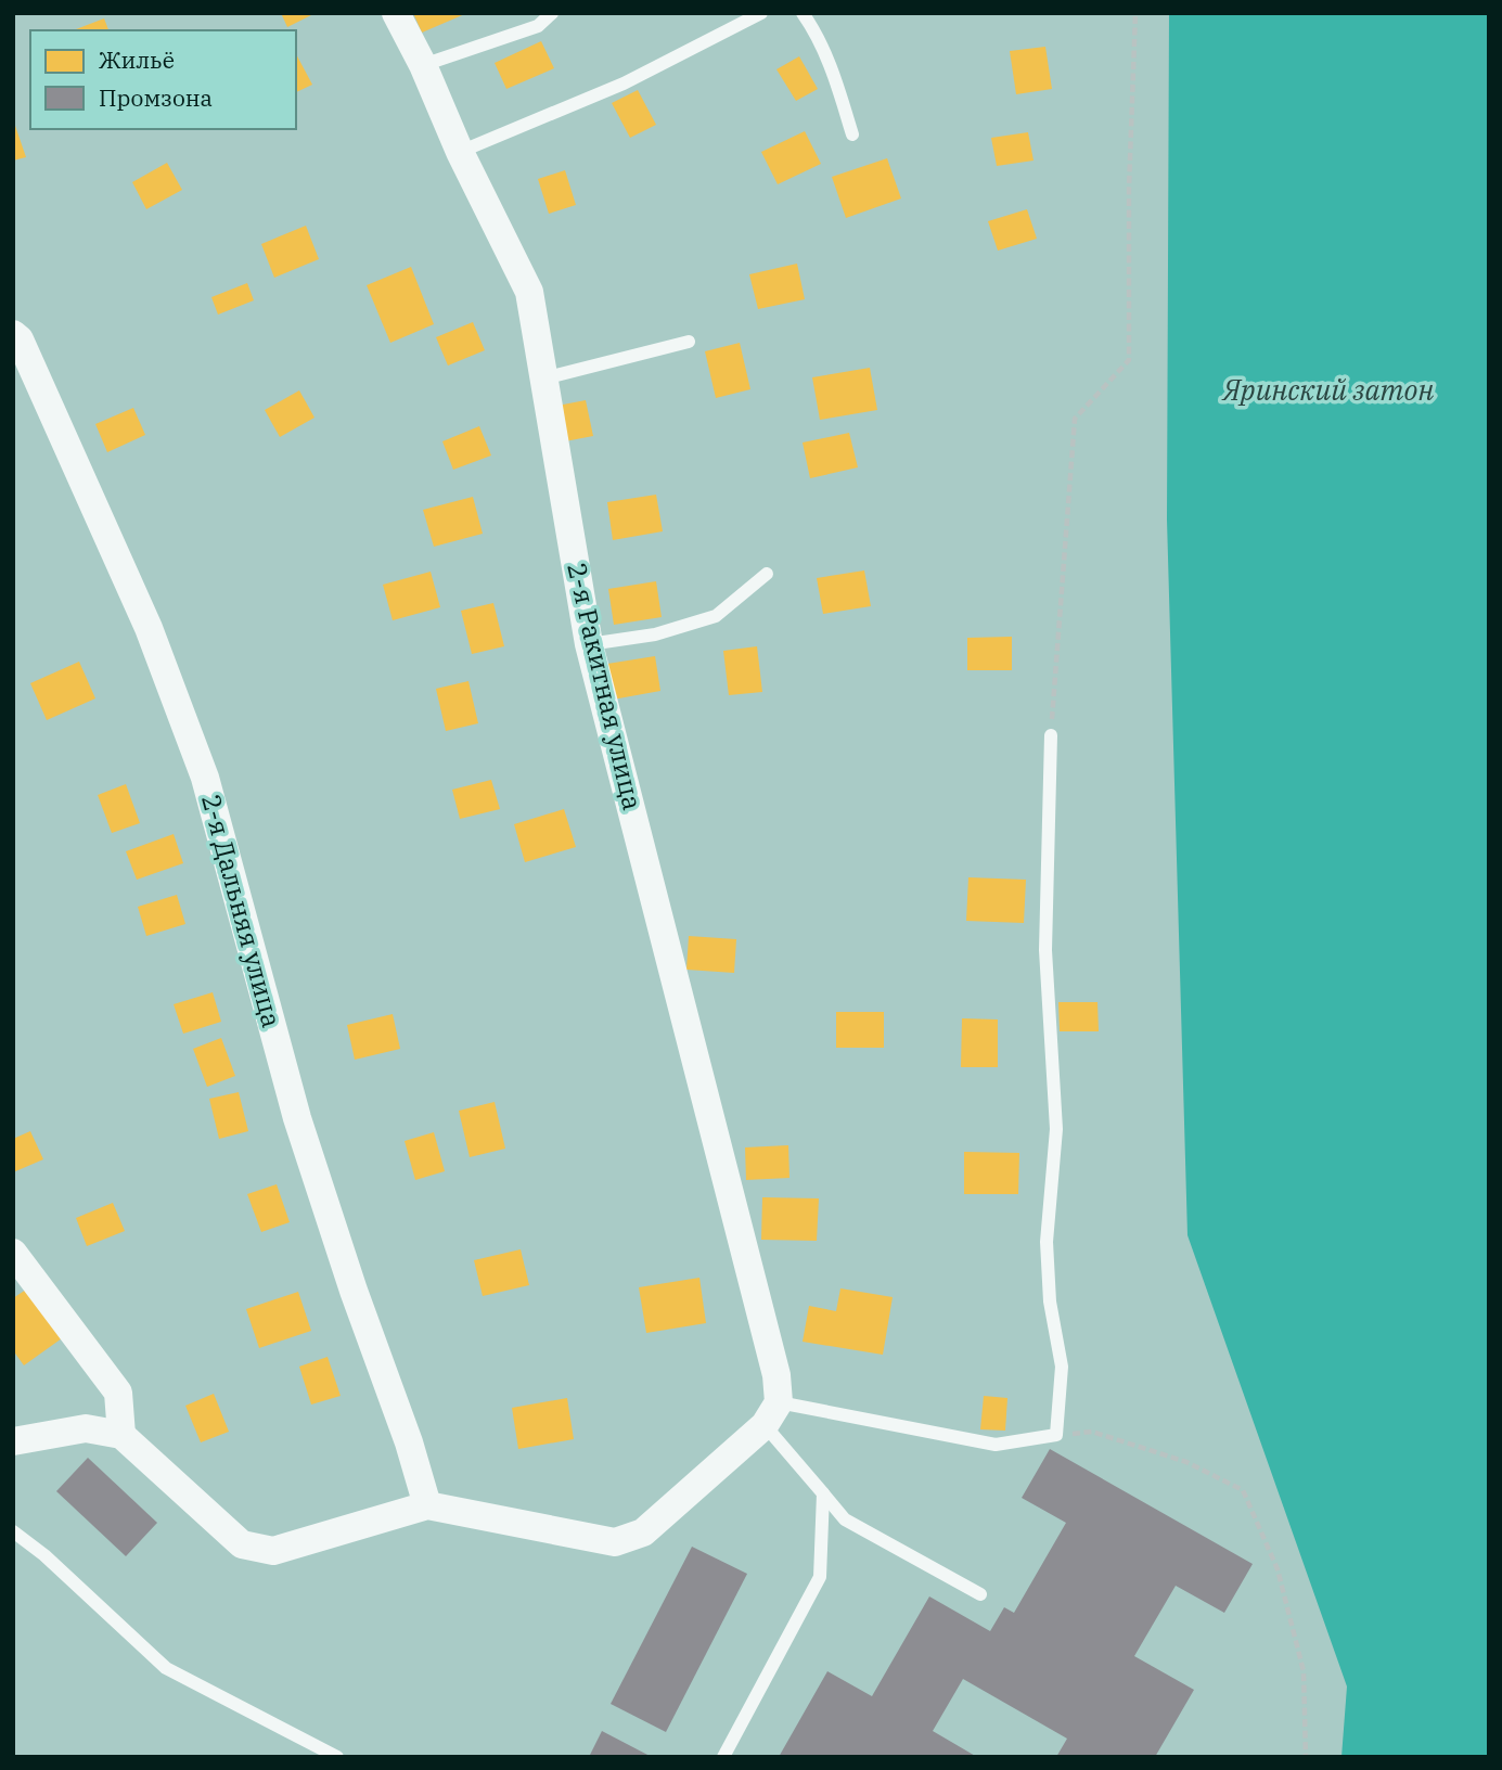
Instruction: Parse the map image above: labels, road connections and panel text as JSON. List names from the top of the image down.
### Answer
{
  "streets": {
    "street": ["2-я Ракитная улица", "2-я Дальняя улица"]
  },
  "water": ["Яринский затон"],
  "legend": ["Жильё", "Промзона"]
}
